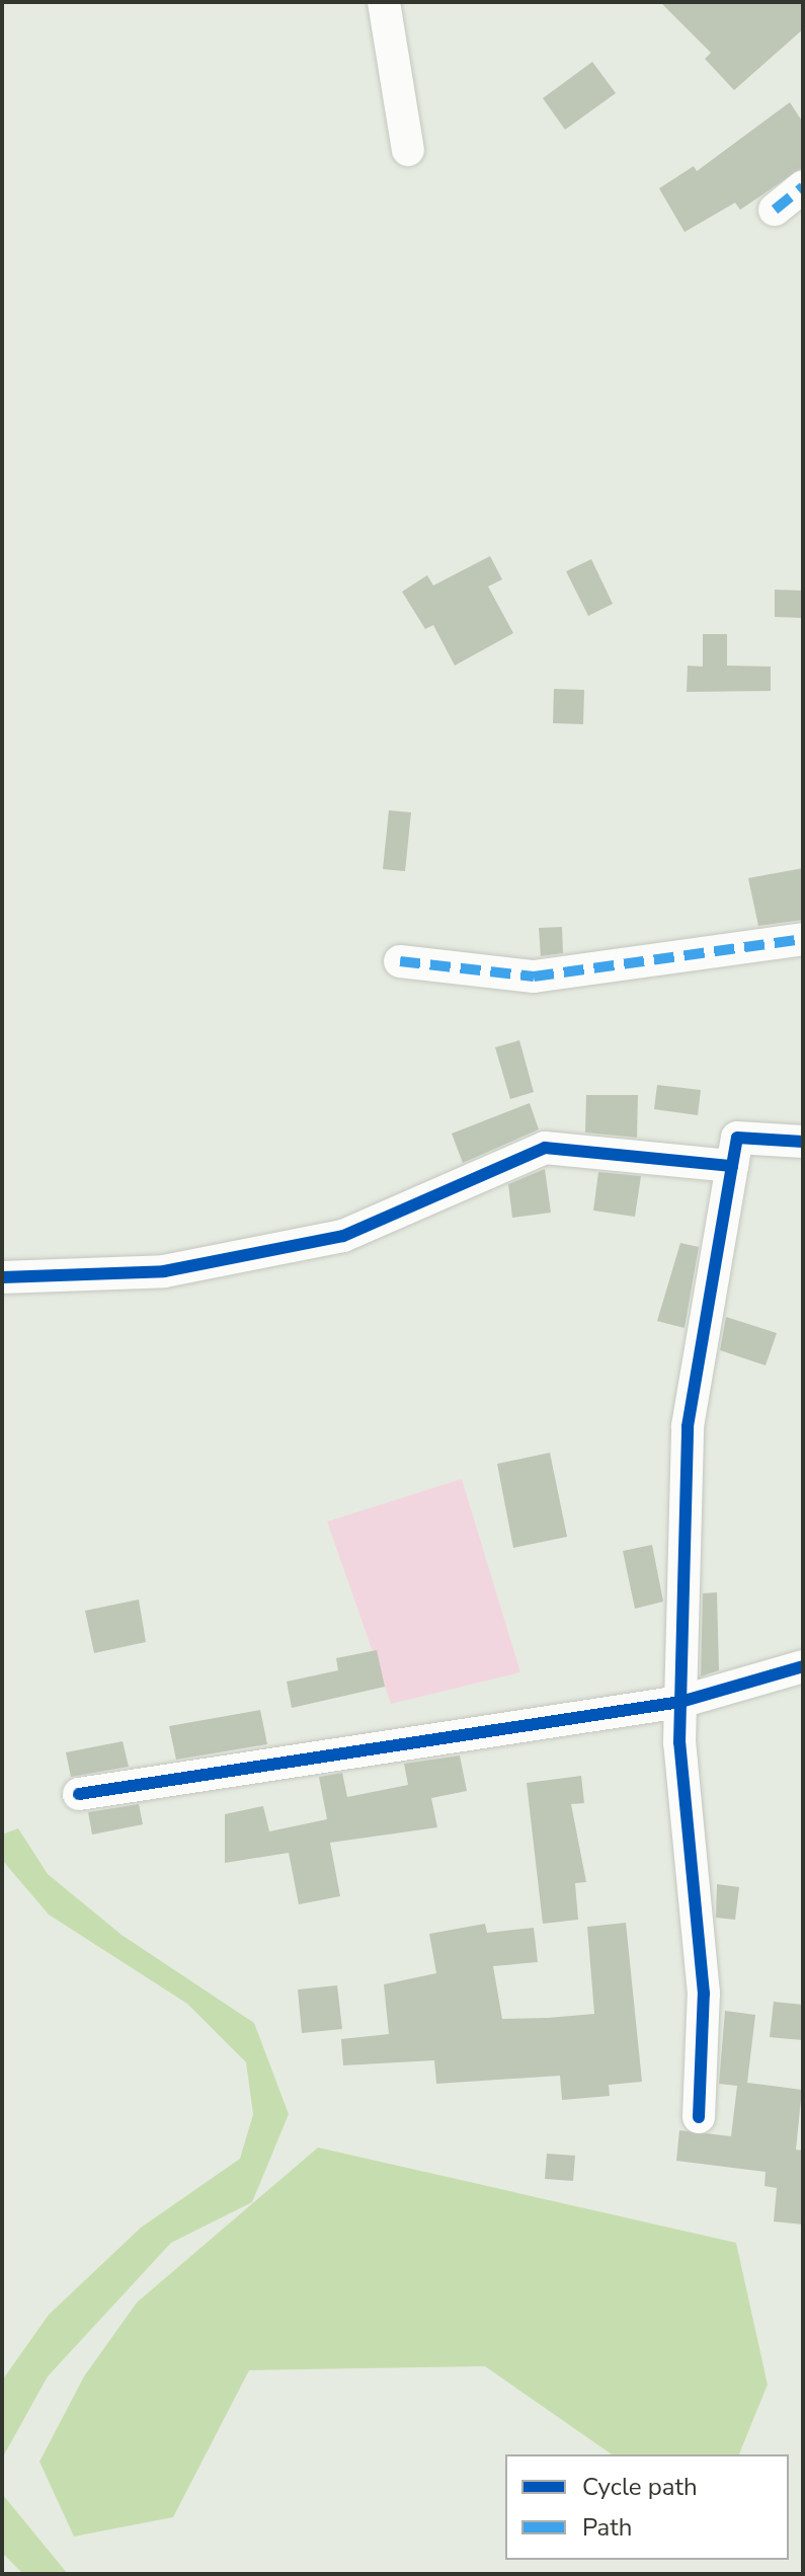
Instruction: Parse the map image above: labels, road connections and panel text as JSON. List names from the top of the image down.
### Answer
{
  "legend": ["Cycle path", "Path"]
}
